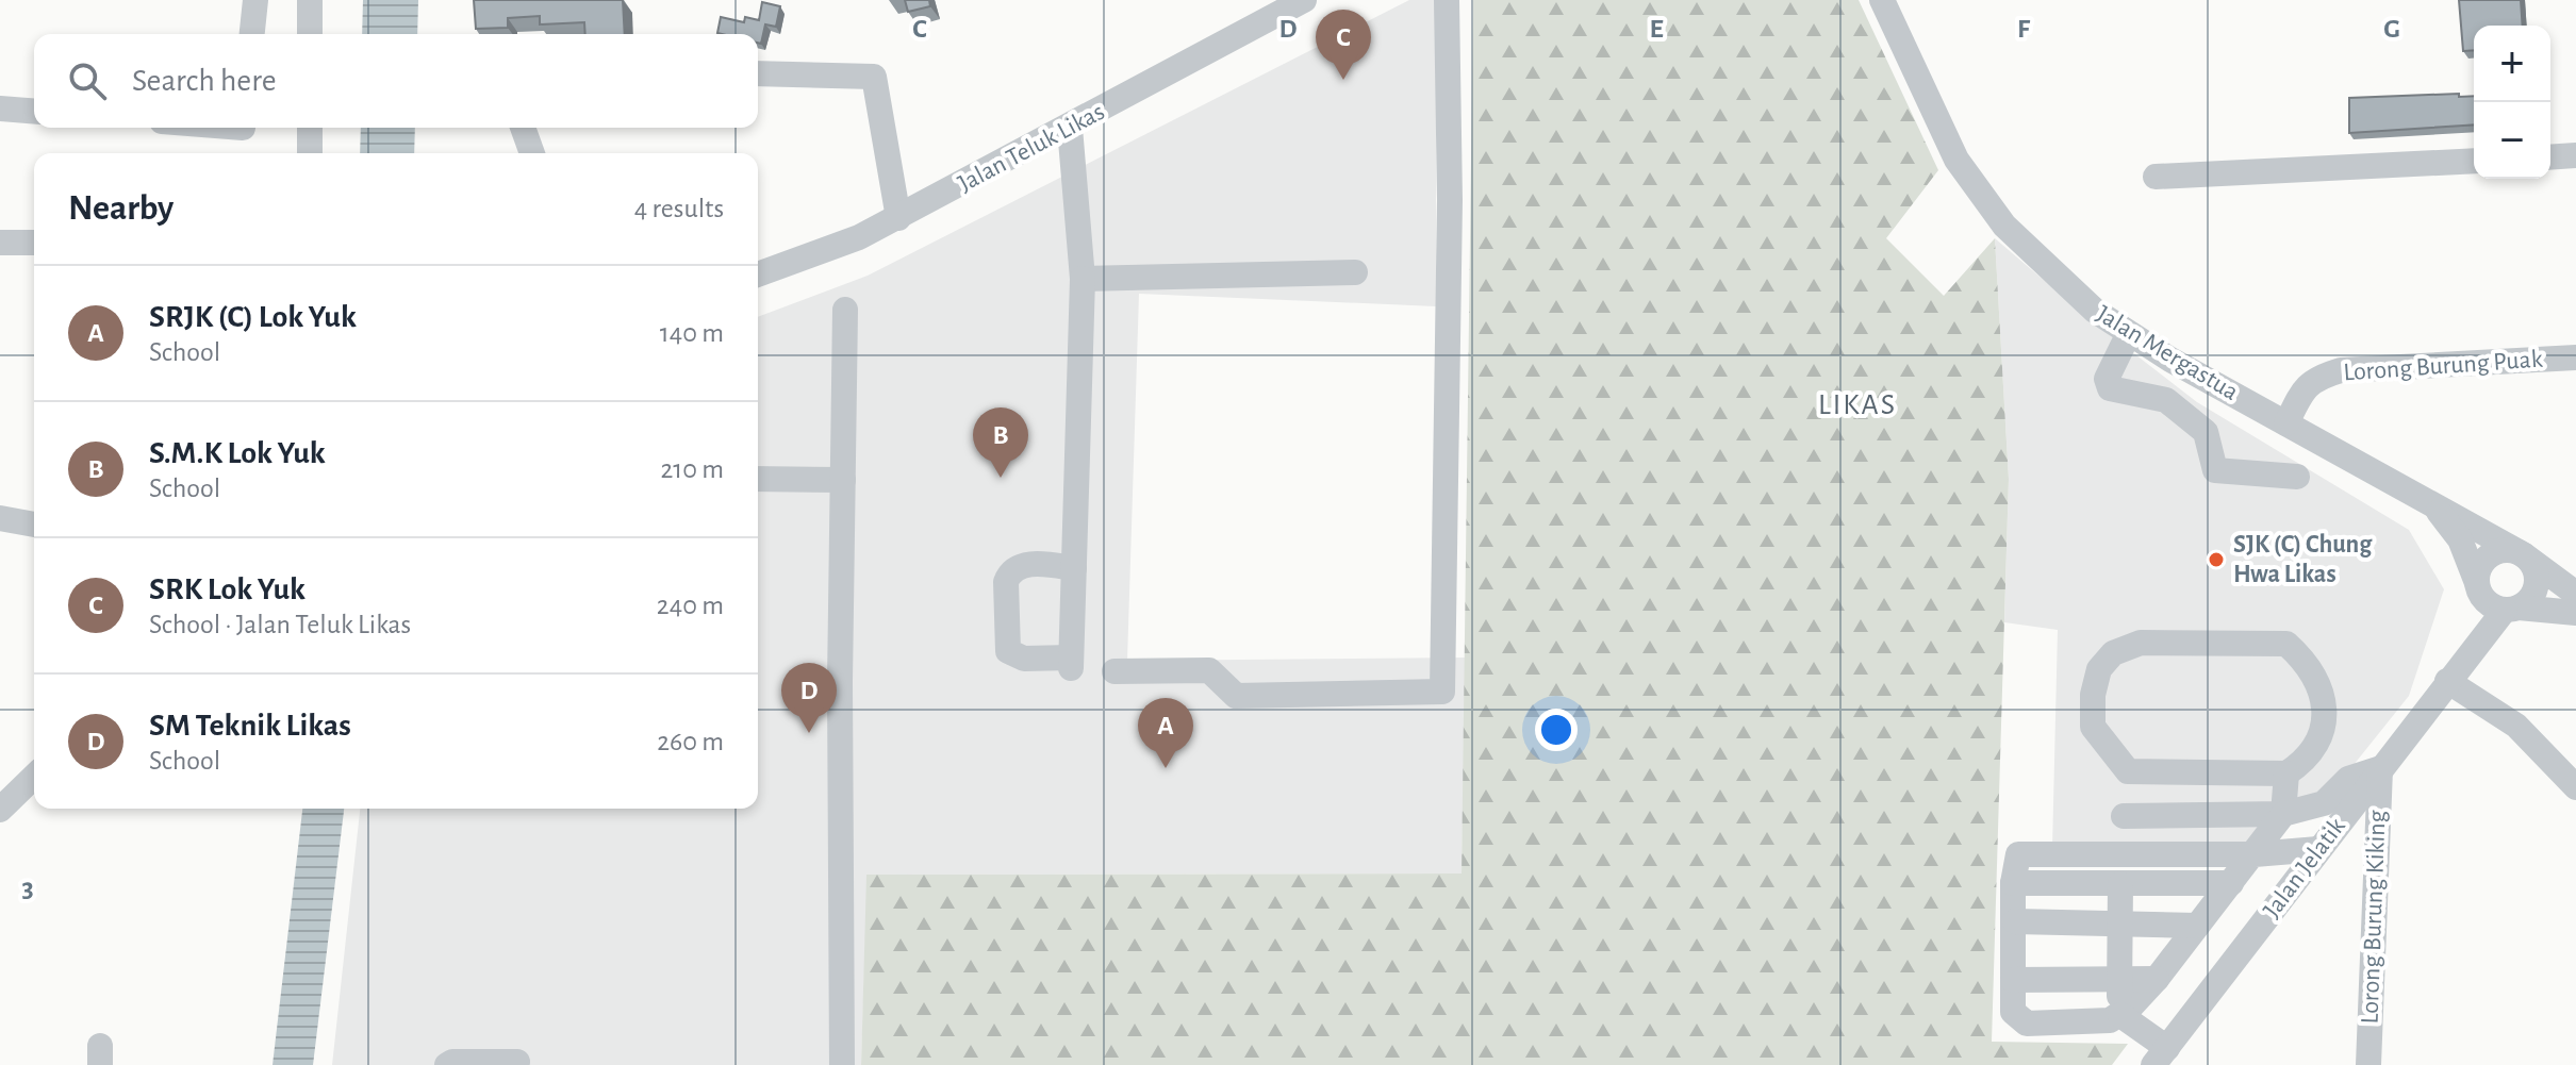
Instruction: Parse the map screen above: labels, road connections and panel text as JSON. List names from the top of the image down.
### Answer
{
  "streets": {
    "street": [
      "Jalan Teluk Likas",
      "Jalan Mergastua",
      "Lorong Burung Puak",
      "Jalan Jelatik",
      "Lorong Burung Kiking"
    ]
  },
  "crossings": [
    ["Jalan Mergastua", "Lorong Burung Puak"],
    ["Jalan Mergastua", "Jalan Jelatik"],
    ["Jalan Jelatik", "Lorong Burung Kiking"]
  ],
  "districts": ["LIKAS"],
  "places": ["SJK (C) Chung Hwa Likas"],
  "page": {
    "pins": [
      "C",
      "B",
      "D",
      "A"
    ],
    "map_buttons": ["+", "−"],
    "search": "Search here",
    "heading": ["Nearby", "4 results"],
    "list": [
      {
        "mark": "A",
        "name": "SRJK (C) Lok Yuk",
        "note": "School",
        "value": "140 m"
      },
      {
        "mark": "B",
        "name": "S.M.K Lok Yuk",
        "note": "School",
        "value": "210 m"
      },
      {
        "mark": "C",
        "name": "SRK Lok Yuk",
        "note": "School · Jalan Teluk Likas",
        "value": "240 m"
      },
      {
        "mark": "D",
        "name": "SM Teknik Likas",
        "note": "School",
        "value": "260 m"
      }
    ]
  },
  "grid": {
    "columns": [
      "C",
      "D",
      "E",
      "F",
      "G"
    ],
    "rows": ["3"]
  }
}
